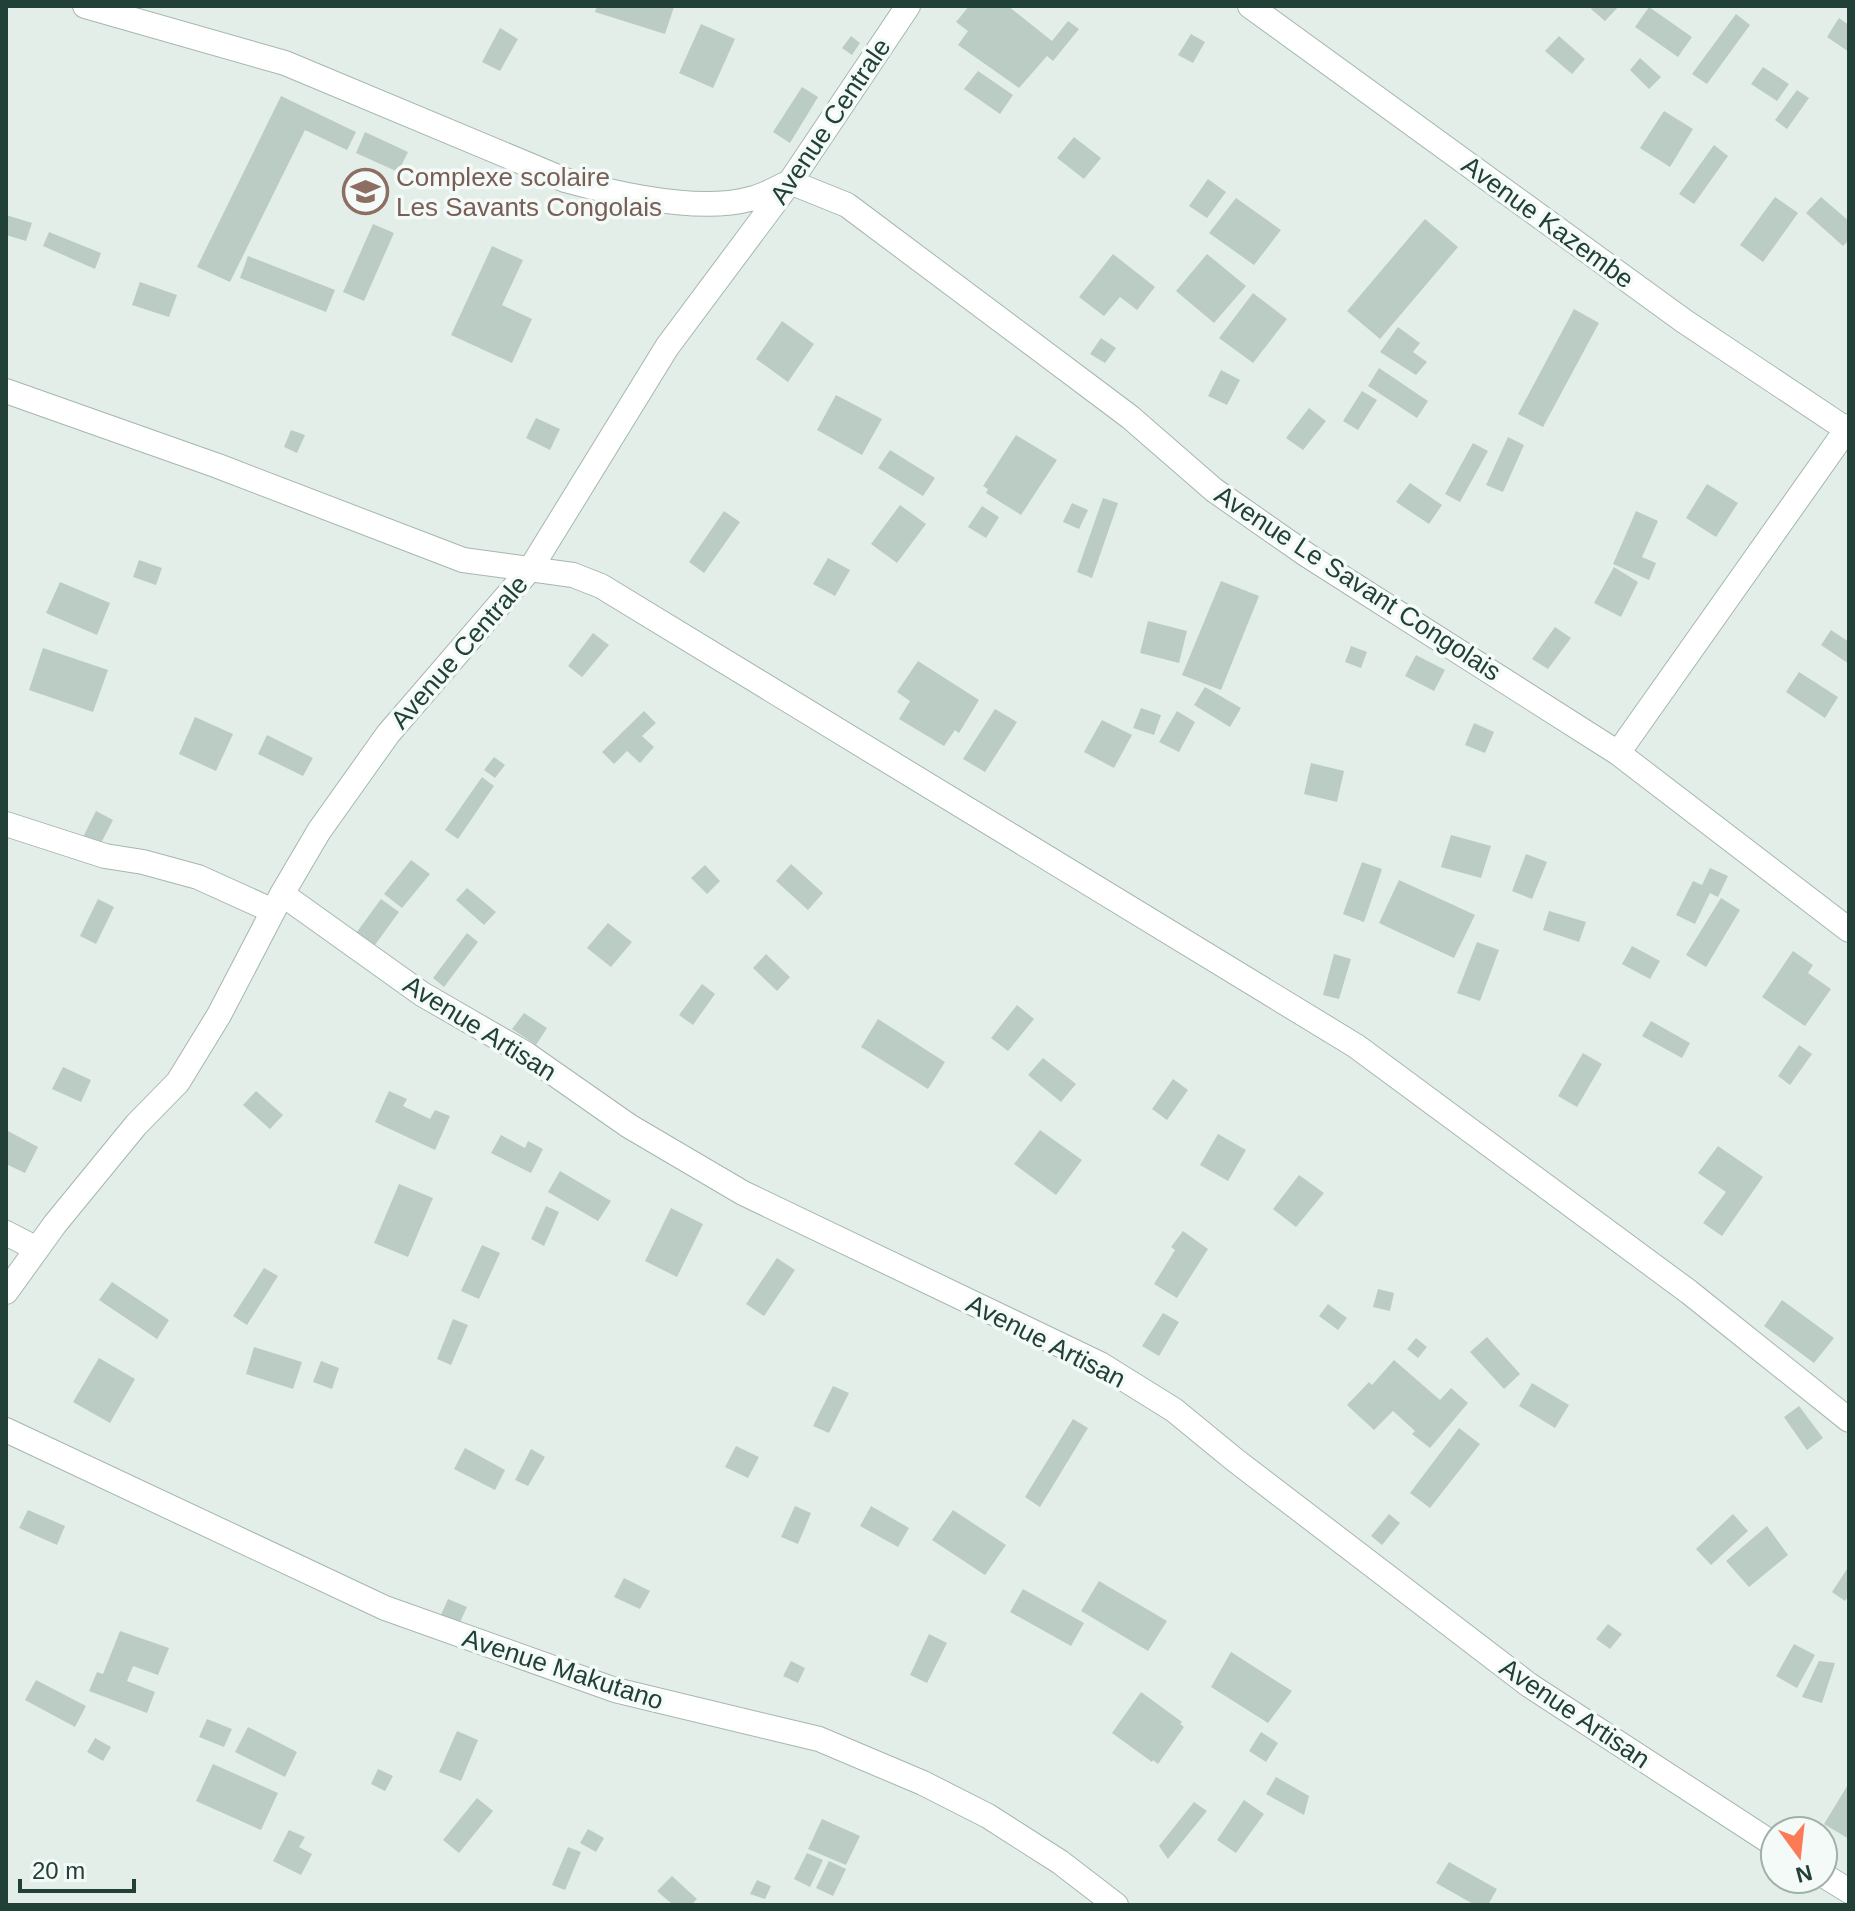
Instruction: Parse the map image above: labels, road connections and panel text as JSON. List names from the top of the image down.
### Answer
{
  "streets": {
    "street": [
      "Avenue Centrale",
      "Avenue Kazembe",
      "Avenue Le Savant Congolais",
      "Avenue Artisan",
      "Avenue Makutano"
    ]
  },
  "crossings": [
    ["Avenue Centrale", "Avenue Le Savant Congolais"],
    ["Avenue Centrale", "Avenue Artisan"]
  ],
  "places": {
    "school or university": ["Complexe scolaire Les Savants Congolais"]
  },
  "scale_bar": "20 m",
  "north": "bottom"
}
